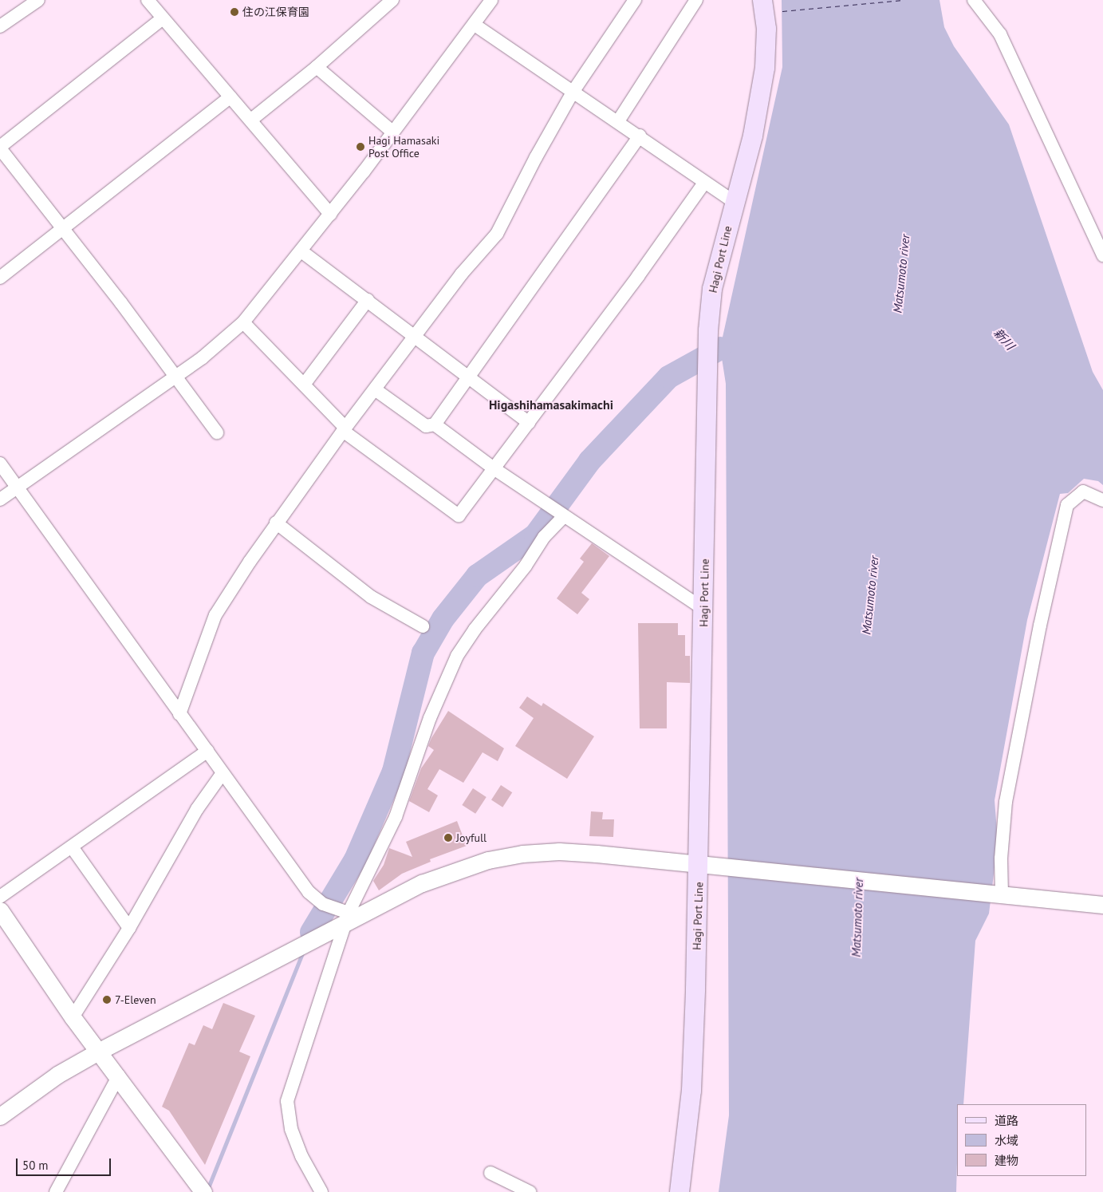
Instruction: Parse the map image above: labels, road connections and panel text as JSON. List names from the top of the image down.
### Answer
{
  "streets": {
    "main road": ["Hagi Port Line"]
  },
  "districts": ["Higashihamasakimachi"],
  "water": ["Matsumoto river", "新川"],
  "places": [
    "住の江保育園",
    "Hagi Hamasaki Post Office",
    "Joyfull",
    "7-Eleven"
  ],
  "legend": ["道路", "水域", "建物"],
  "scale_bar": "50 m"
}
